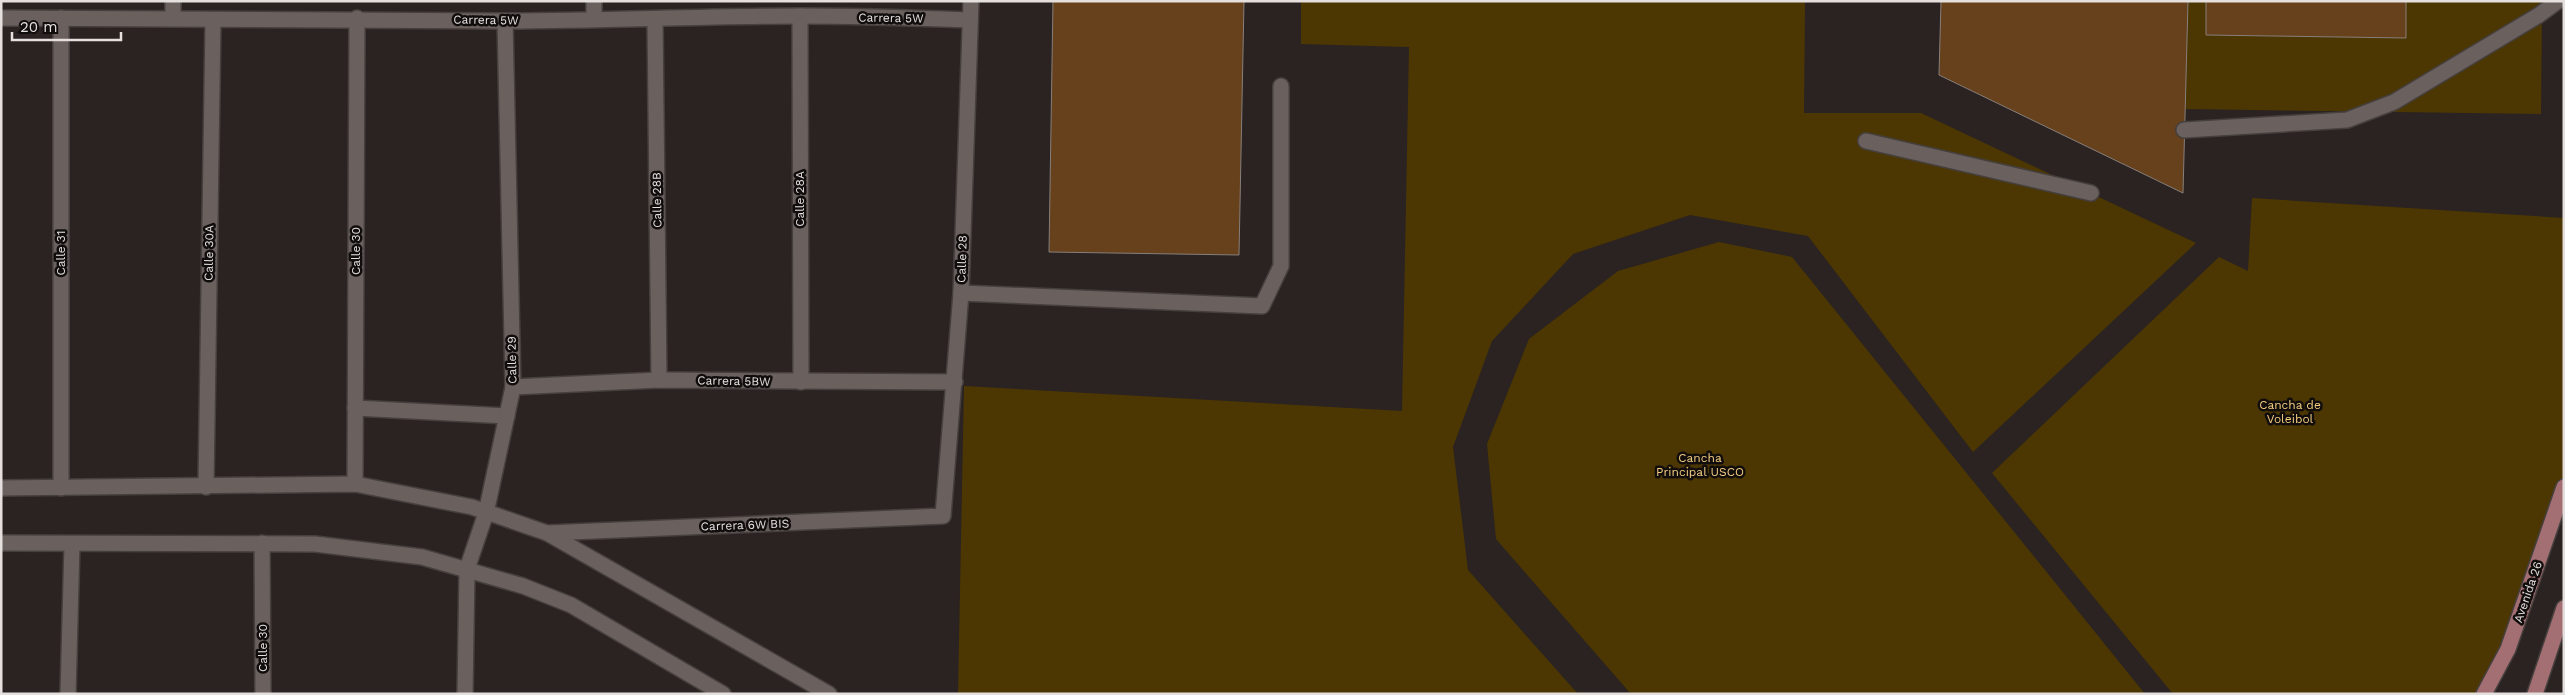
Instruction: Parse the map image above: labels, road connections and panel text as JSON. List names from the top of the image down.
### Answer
{
  "streets": {
    "main road": ["Avenida 26"],
    "street": [
      "Carrera 5W",
      "Calle 28A",
      "Calle 28B",
      "Calle 30",
      "Calle 31",
      "Calle 30A",
      "Calle 28",
      "Calle 29",
      "Carrera 5BW",
      "Carrera 6W BIS"
    ]
  },
  "crossings": [
    ["Carrera 5W", "Calle 28A"],
    ["Carrera 5W", "Calle 28B"],
    ["Carrera 5W", "Calle 30"],
    ["Carrera 5W", "Calle 31"],
    ["Carrera 5W", "Calle 30A"],
    ["Carrera 5W", "Calle 28"],
    ["Carrera 5W", "Calle 29"],
    ["Calle 28A", "Carrera 5BW"],
    ["Calle 28B", "Carrera 5BW"],
    ["Calle 28", "Carrera 5BW"],
    ["Calle 28", "Carrera 6W BIS"],
    ["Calle 29", "Carrera 5BW"]
  ],
  "parks": ["Cancha de Voleibol", "Cancha Principal USCO"],
  "scale_bar": "20 m"
}
